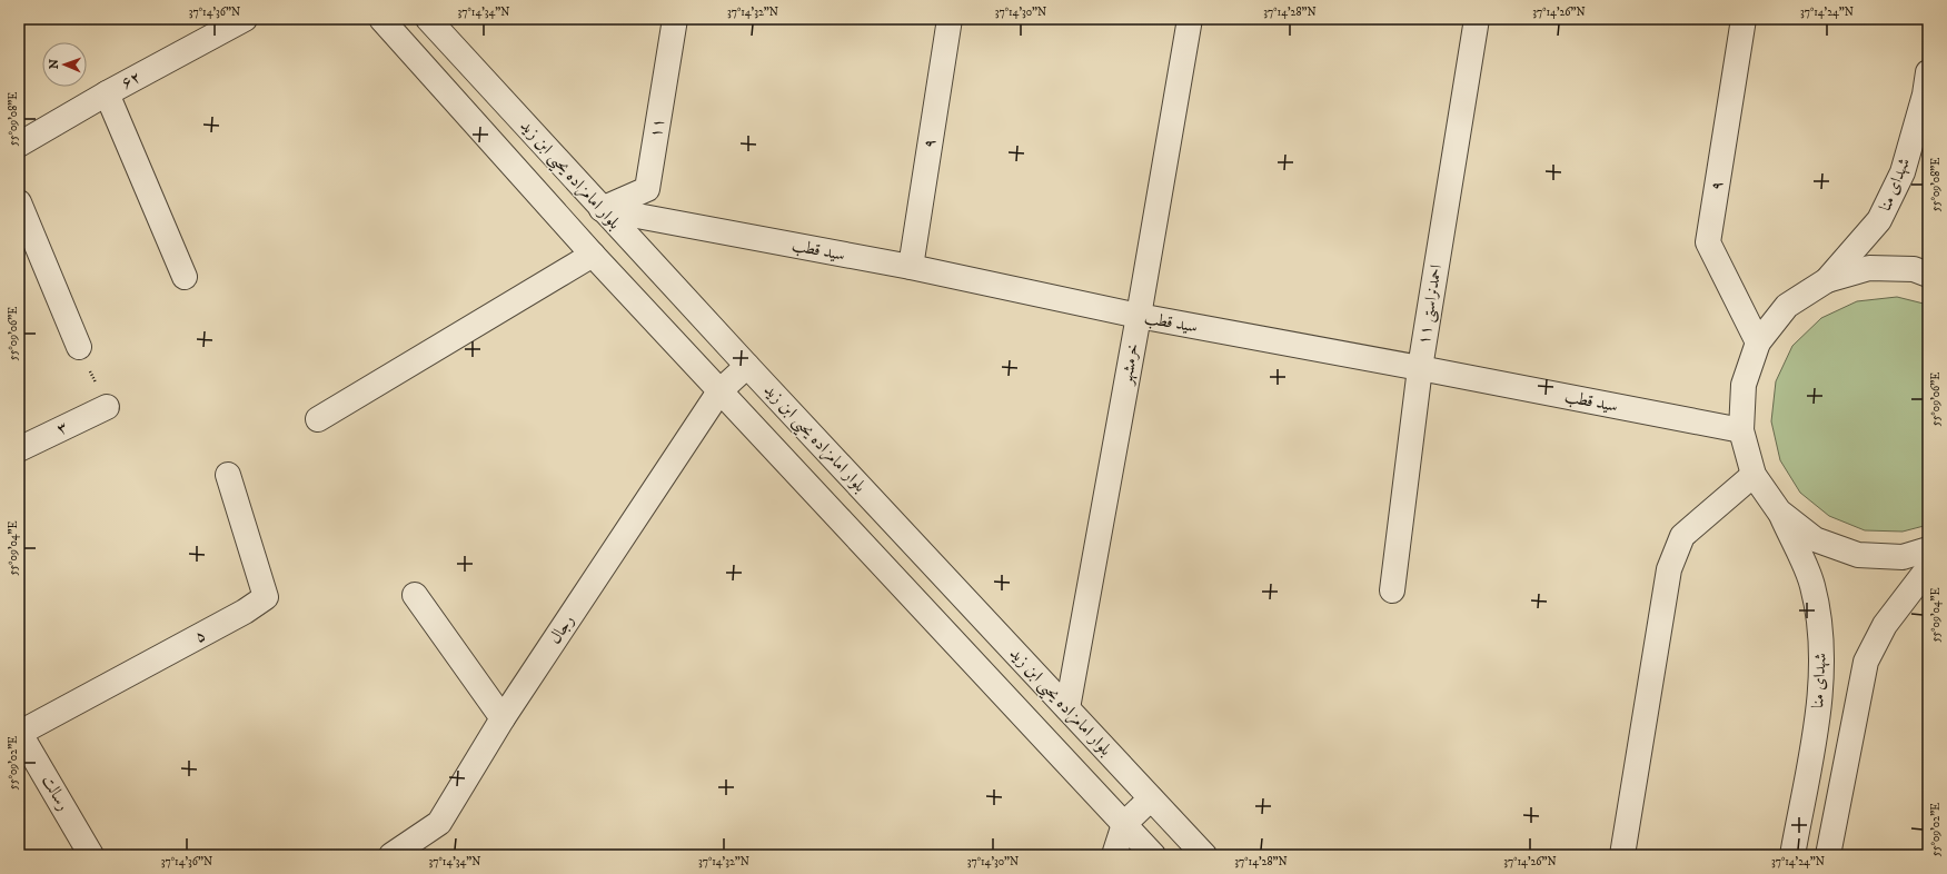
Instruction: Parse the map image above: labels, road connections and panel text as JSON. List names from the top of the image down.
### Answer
{
  "streets": {
    "street": [
      "۶۲",
      "۱۱",
      "۹",
      "بلوار امامزاده یحیی ابن زید",
      "شهدای منا",
      "سید قطب",
      "۱۱ احمدنراستی",
      "خرمشهر",
      "۳",
      "رجال",
      "۵",
      "رسالت"
    ]
  },
  "crossings": [
    ["۱۱", "بلوار امامزاده یحیی ابن زید"],
    ["۱۱", "سید قطب"],
    ["۹", "سید قطب"],
    ["بلوار امامزاده یحیی ابن زید", "سید قطب"],
    ["بلوار امامزاده یحیی ابن زید", "خرمشهر"],
    ["بلوار امامزاده یحیی ابن زید", "رجال"],
    ["سید قطب", "۱۱ احمدنراستی"],
    ["سید قطب", "خرمشهر"],
    ["۵", "رسالت"]
  ],
  "north": "left",
  "coordinates": [
    "37°14'36\"N",
    "37°14'34\"N",
    "37°14'32\"N",
    "37°14'30\"N",
    "37°14'28\"N",
    "37°14'26\"N",
    "37°14'24\"N",
    "55°09'08\"E",
    "55°09'06\"E",
    "55°09'04\"E",
    "55°09'02\"E"
  ]
}
